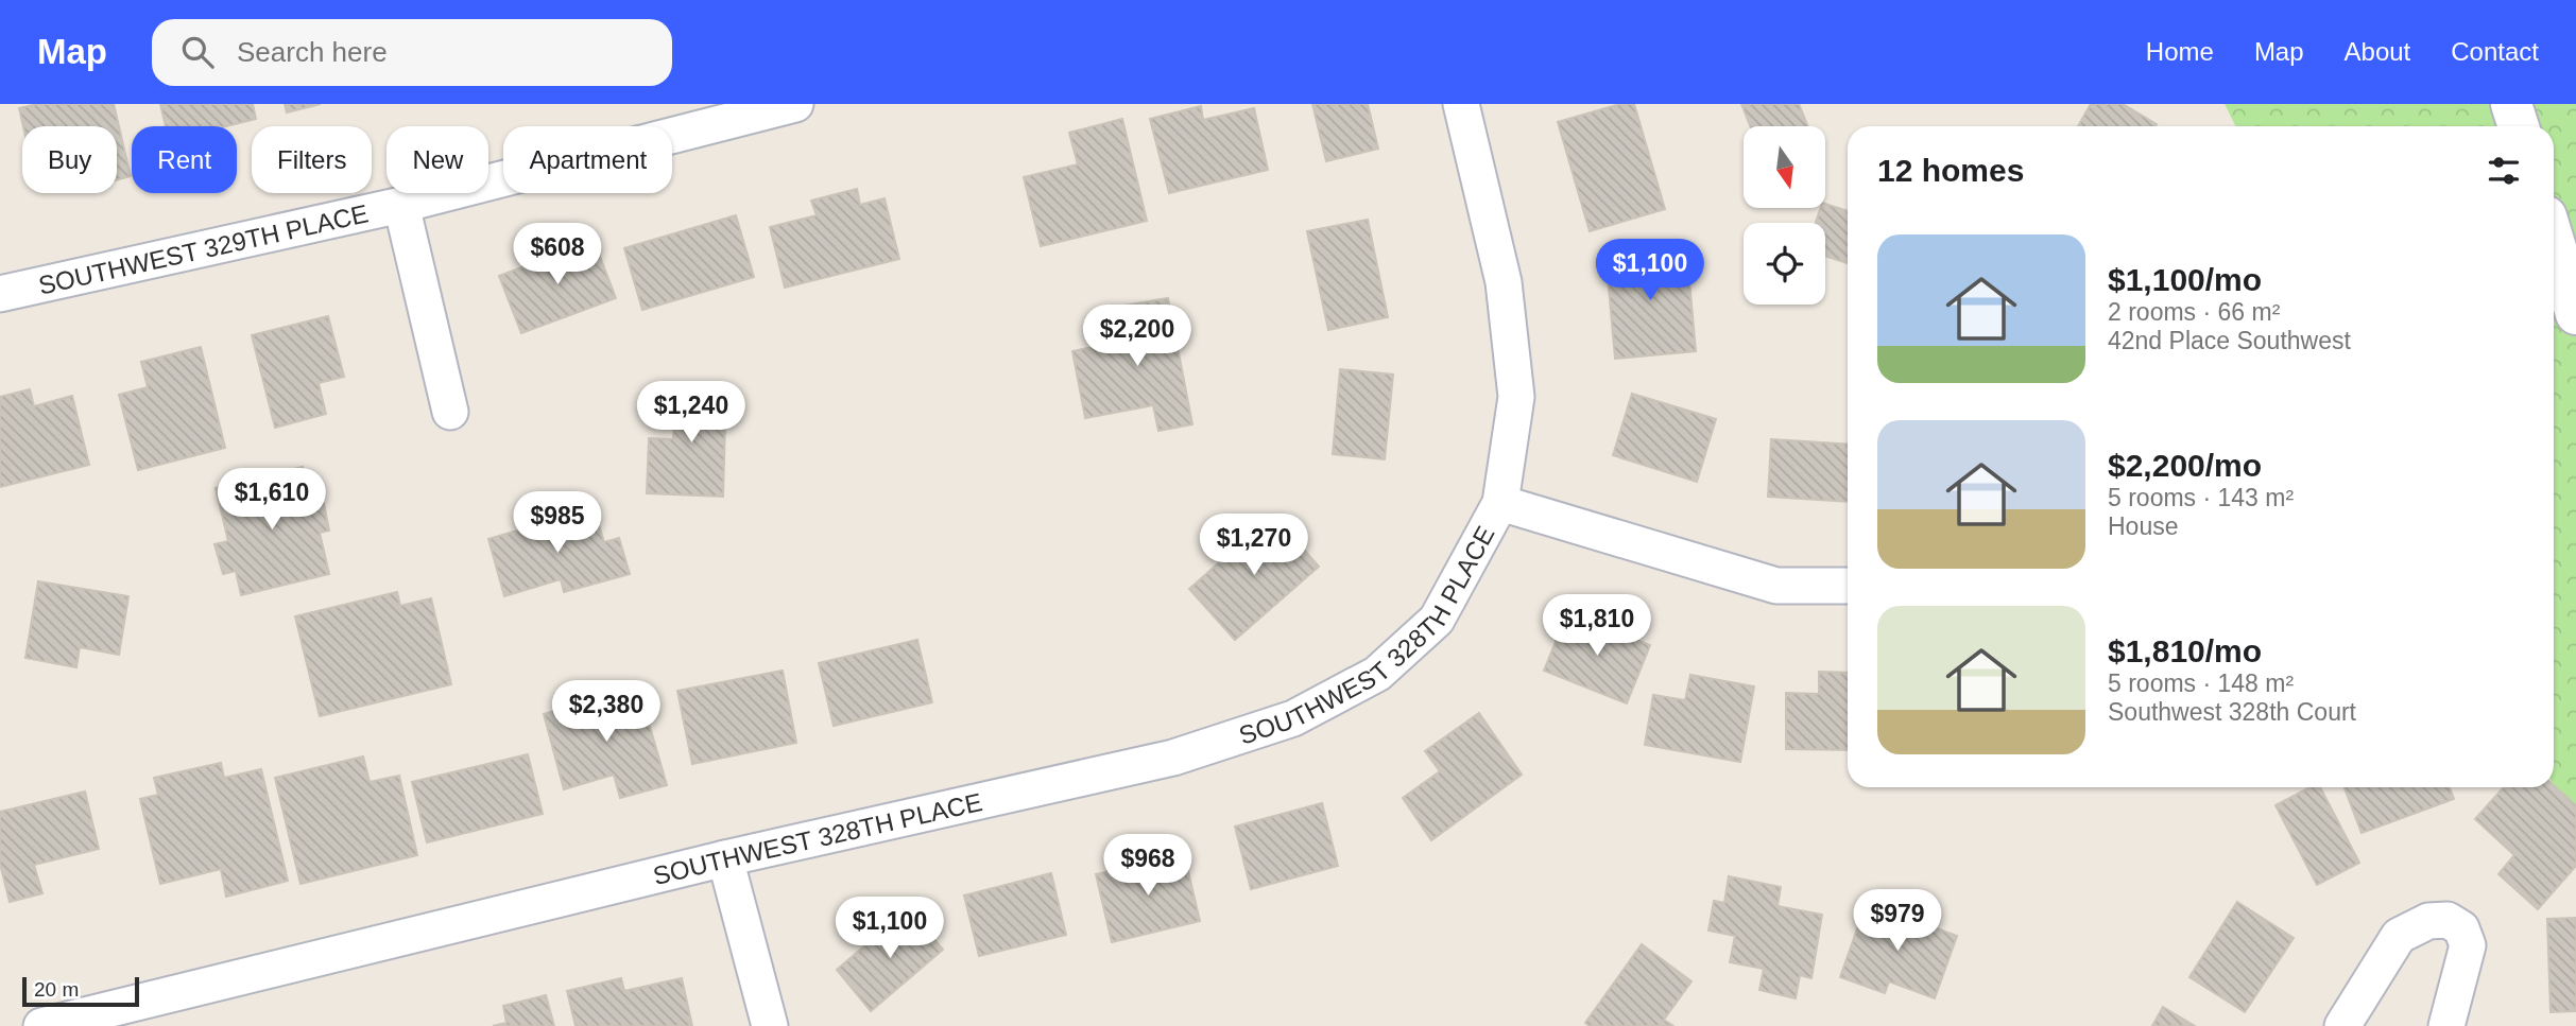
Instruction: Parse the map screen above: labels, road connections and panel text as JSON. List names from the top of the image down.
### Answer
{
  "streets": {
    "street": ["SOUTHWEST 329TH PLACE", "SOUTHWEST 328TH PLACE"]
  },
  "scale_bar": "20 m",
  "north": "bottom",
  "page": {
    "header": "Map",
    "search": "Search here",
    "nav": [
      "Home",
      "Map",
      "About",
      "Contact"
    ],
    "chip": [
      "Buy",
      "Rent",
      "Filters",
      "New",
      "Apartment"
    ],
    "heading": "12 homes",
    "list": [
      {
        "name": "$1,100/mo",
        "note": "2 rooms · 66 m² · 42nd Place Southwest"
      },
      {
        "name": "$2,200/mo",
        "note": "5 rooms · 143 m² · House"
      },
      {
        "name": "$1,810/mo",
        "note": "5 rooms · 148 m² · Southwest 328th Court"
      }
    ],
    "price": [
      "$608",
      "$1,100",
      "$2,200",
      "$1,240",
      "$1,610",
      "$985",
      "$1,270",
      "$1,810",
      "$2,380",
      "$968",
      "$979",
      "$1,100"
    ],
    "scale": "20 m"
  }
}
